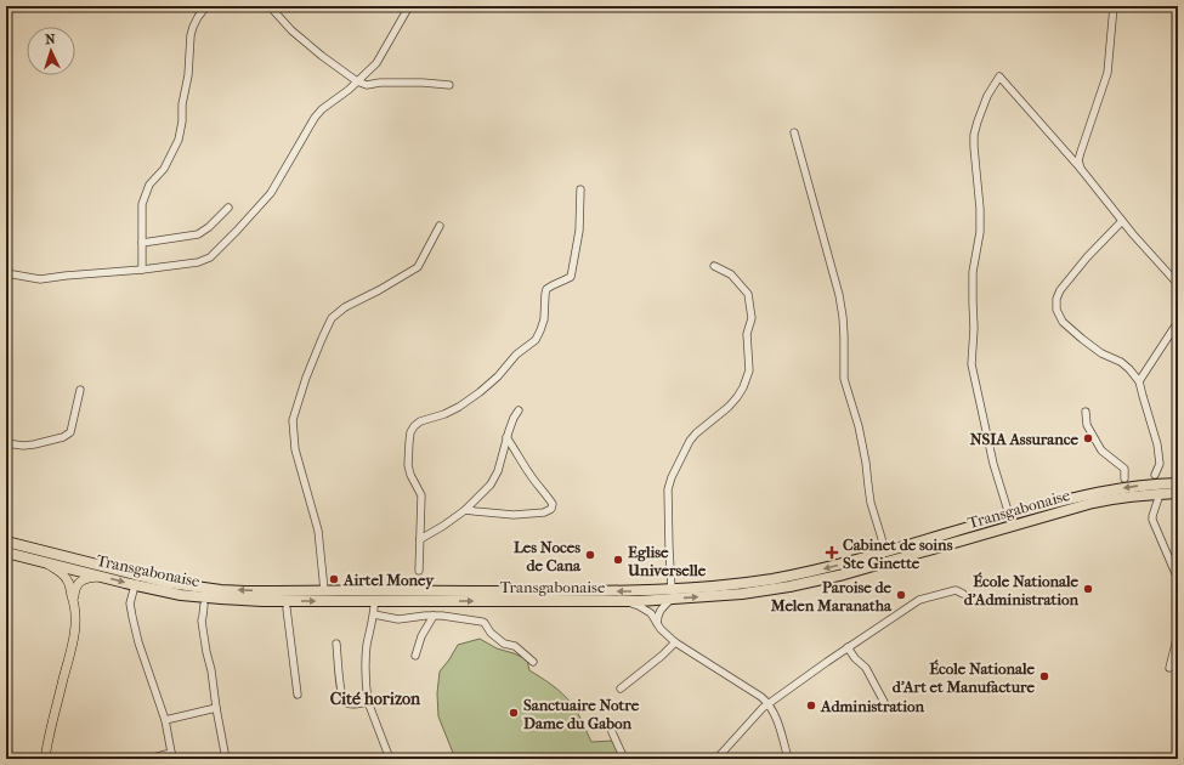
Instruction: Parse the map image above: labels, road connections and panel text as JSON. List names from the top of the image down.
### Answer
{
  "streets": {
    "highway": ["Transgabonaise"]
  },
  "districts": ["Cité horizon"],
  "places": {
    "other": [
      "NSIA Assurance",
      "Les Noces de Cana",
      "Eglise Universelle",
      "Airtel Money",
      "École Nationale d'Administration",
      "Paroise de Melen Maranatha",
      "École Nationale d'Art et Manufacture",
      "Administration",
      "Sanctuaire Notre Dame du Gabon"
    ],
    "health": ["Cabinet de soins Ste Ginette"]
  },
  "north": "top"
}
